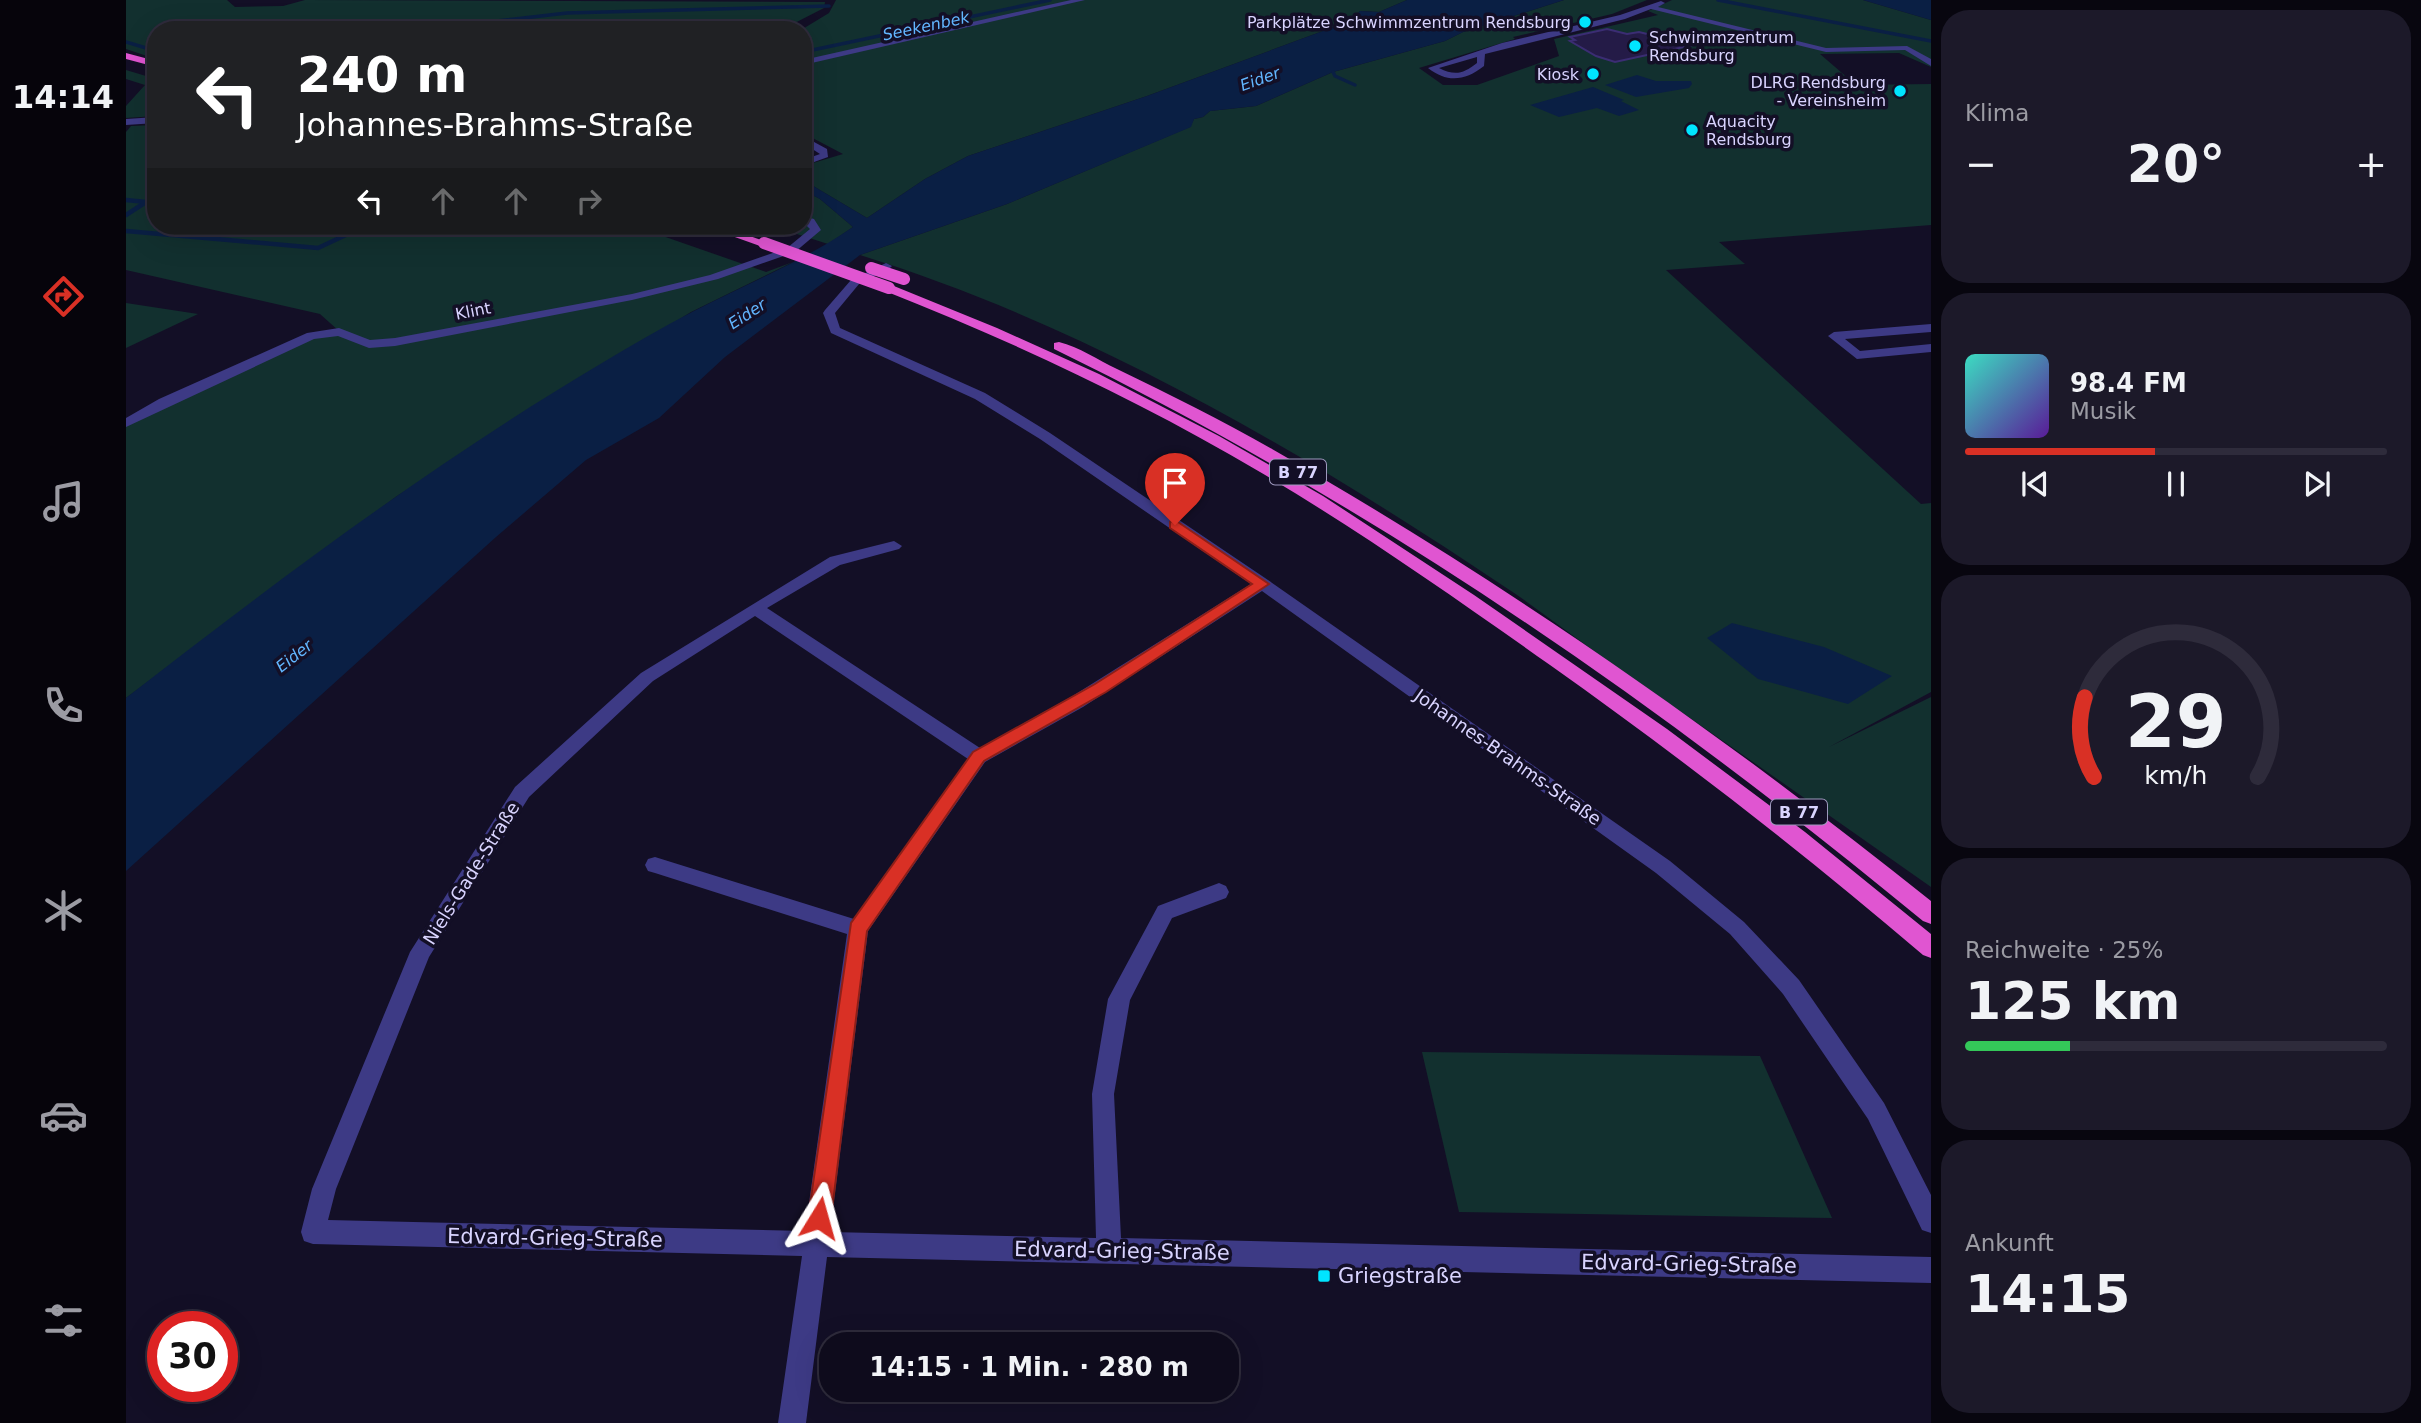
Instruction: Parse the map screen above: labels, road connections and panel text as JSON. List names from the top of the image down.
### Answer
{
  "streets": {
    "highway": ["B 77"],
    "street": [
      "Klint",
      "Johannes-Brahms-Straße",
      "Niels-Gade-Straße",
      "Edvard-Grieg-Straße"
    ]
  },
  "crossings": [
    ["Niels-Gade-Straße", "Edvard-Grieg-Straße"]
  ],
  "water": ["Seekenbek", "Eider"],
  "places": {
    "other": [
      "Parkplätze Schwimmzentrum Rendsburg",
      "Schwimmzentrum Rendsburg",
      "Kiosk",
      "DLRG Rendsburg - Vereinsheim",
      "Aquacity Rendsburg"
    ],
    "transit": ["Griegstraße"]
  },
  "page": {
    "tabs": "14:14",
    "tile": [
      "Klima",
      ["Reichweite · 25%", "125 km"],
      ["Ankunft", "14:15"]
    ],
    "turn": ["240 m", "Johannes-Brahms-Straße"],
    "heat": ["−", "20°", "+"],
    "song": ["98.4 FM", "Musik"],
    "limit": "30",
    "trip": "14:15 · 1 Min. · 280 m",
    "gauge": ["29", "km/h"]
  }
}
